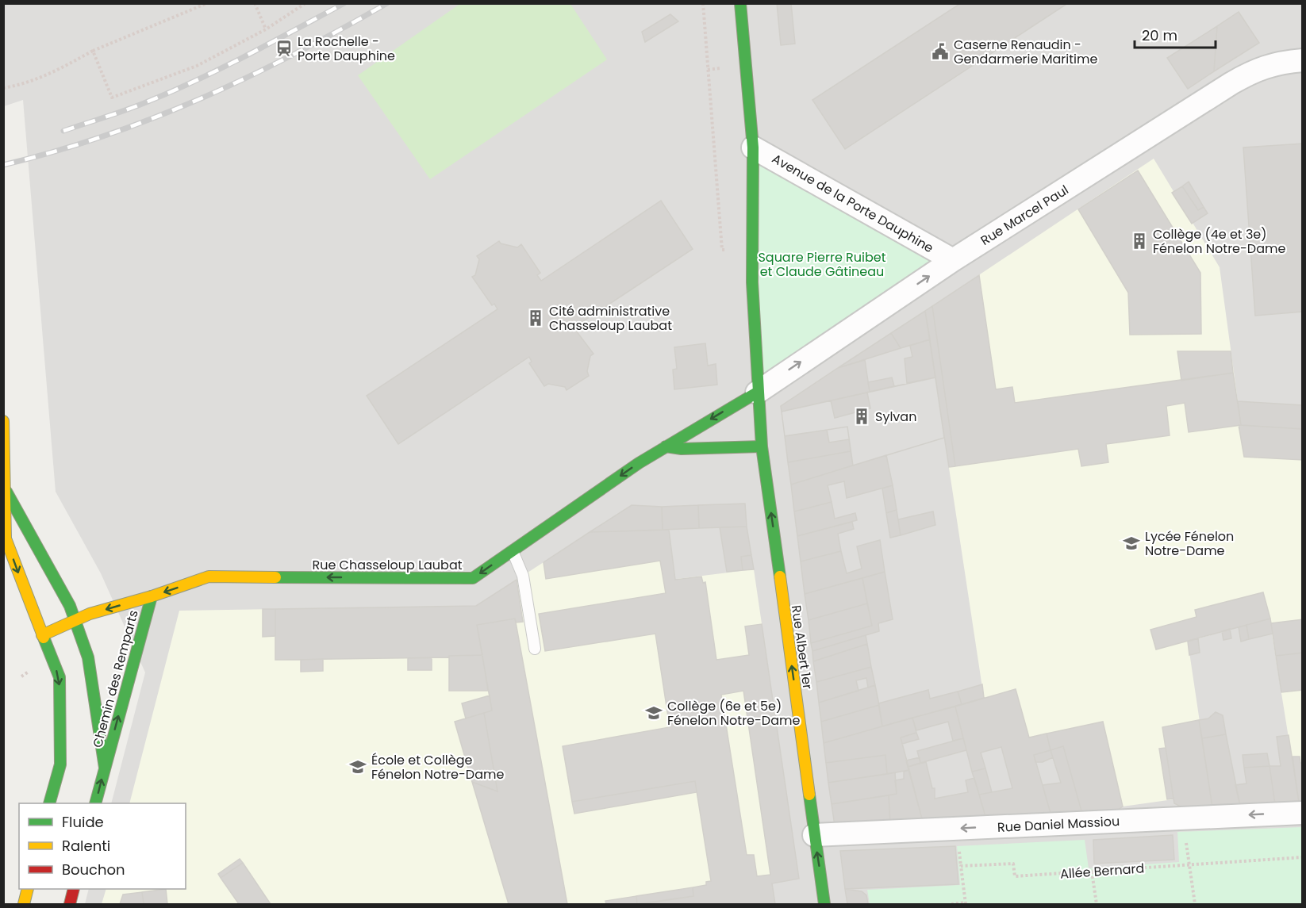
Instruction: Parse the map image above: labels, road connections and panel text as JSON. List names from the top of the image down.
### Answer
{
  "streets": {
    "street": [
      "Avenue de la Porte Dauphine",
      "Rue Marcel Paul",
      "Rue Chasseloup Laubat",
      "Rue Albert 1er",
      "Chemin des Remparts",
      "Rue Daniel Massiou"
    ],
    "path": ["Allée Bernard"]
  },
  "crossings": [
    ["Avenue de la Porte Dauphine", "Rue Marcel Paul"],
    ["Avenue de la Porte Dauphine", "Rue Chasseloup Laubat"],
    ["Avenue de la Porte Dauphine", "Rue Albert 1er"],
    ["Rue Marcel Paul", "Rue Chasseloup Laubat"],
    ["Rue Marcel Paul", "Rue Albert 1er"],
    ["Rue Chasseloup Laubat", "Rue Albert 1er"],
    ["Rue Chasseloup Laubat", "Chemin des Remparts"],
    ["Rue Albert 1er", "Rue Daniel Massiou"]
  ],
  "one_way": [
    "Rue Marcel Paul",
    "Rue Chasseloup Laubat",
    "Rue Albert 1er",
    "Rue Daniel Massiou"
  ],
  "parks": ["Square Pierre Ruibet et Claude Gâtineau"],
  "places": {
    "station": ["La Rochelle - Porte Dauphine"],
    "public building": ["Caserne Renaudin - Gendarmerie Maritime"],
    "building": ["Collège (4e et 3e) Fénelon Notre-Dame", "Cité administrative Chasseloup Laubat", "Sylvan"],
    "school or university": ["Lycée Fénelon Notre-Dame", "Collège (6e et 5e) Fénelon Notre-Dame", "École et Collège Fénelon Notre-Dame"]
  },
  "legend": ["Fluide", "Ralenti", "Bouchon"],
  "scale_bar": "20 m"
}
